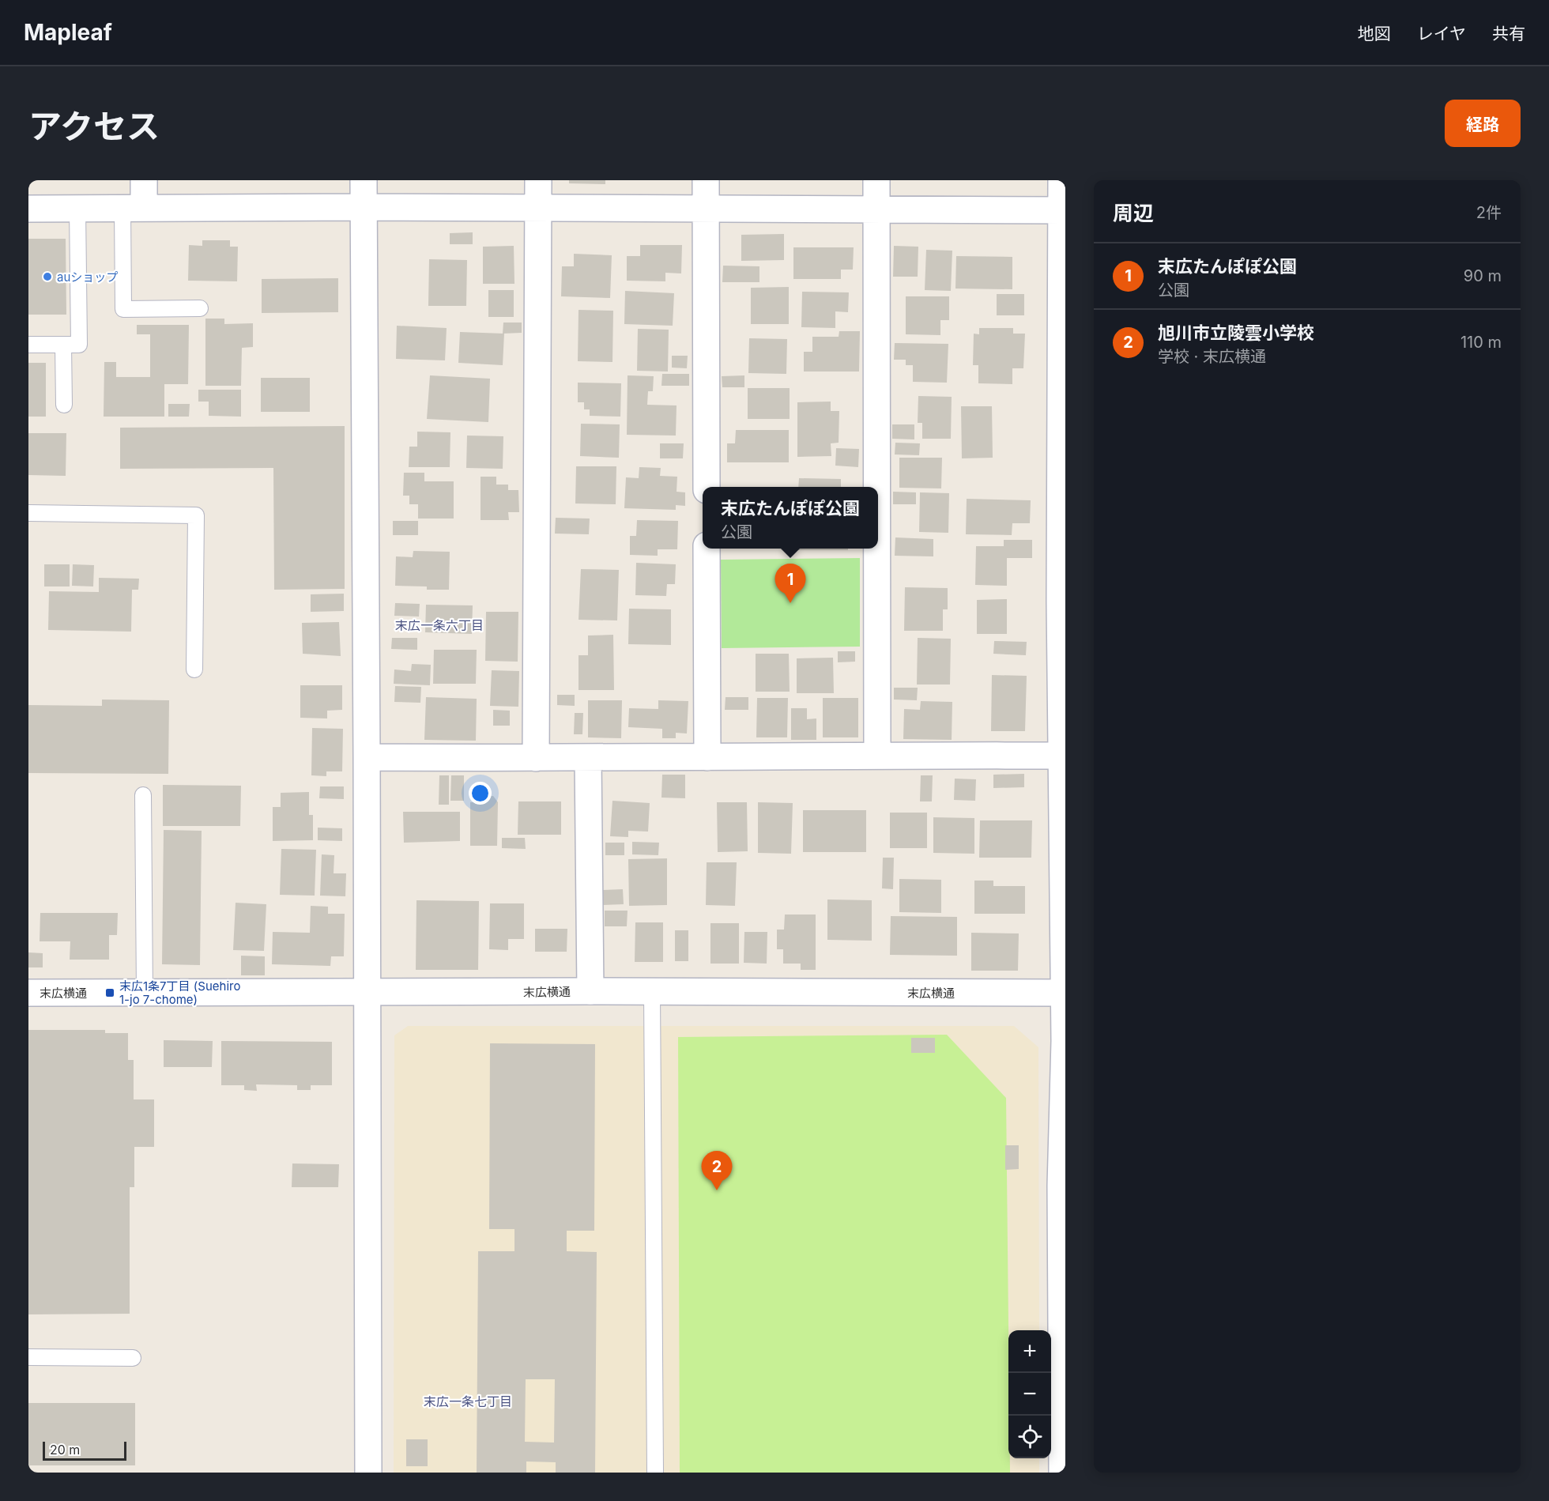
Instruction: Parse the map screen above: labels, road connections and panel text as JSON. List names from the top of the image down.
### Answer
{
  "streets": {
    "street": ["末広横通"]
  },
  "districts": ["末広一条六丁目", "末広一条七丁目"],
  "places": {
    "other": ["auショップ"],
    "transit": ["末広1条7丁目 (Suehiro 1-jo 7-chome)"]
  },
  "scale_bar": "20 m",
  "page": {
    "header": "Mapleaf",
    "nav": ["地図", "レイヤ", "共有"],
    "title": "アクセス",
    "buttons": "経路",
    "heading": ["周辺", "2件"],
    "list": [
      {
        "mark": "1",
        "name": "末広たんぽぽ公園",
        "note": "公園",
        "value": "90 m"
      },
      {
        "mark": "2",
        "name": "旭川市立陵雲小学校",
        "note": "学校 · 末広横通",
        "value": "110 m"
      }
    ],
    "popup": ["末広たんぽぽ公園", "公園"],
    "pins": ["1", "2"],
    "map_buttons": ["+", "−"],
    "scale": "20 m"
  }
}
